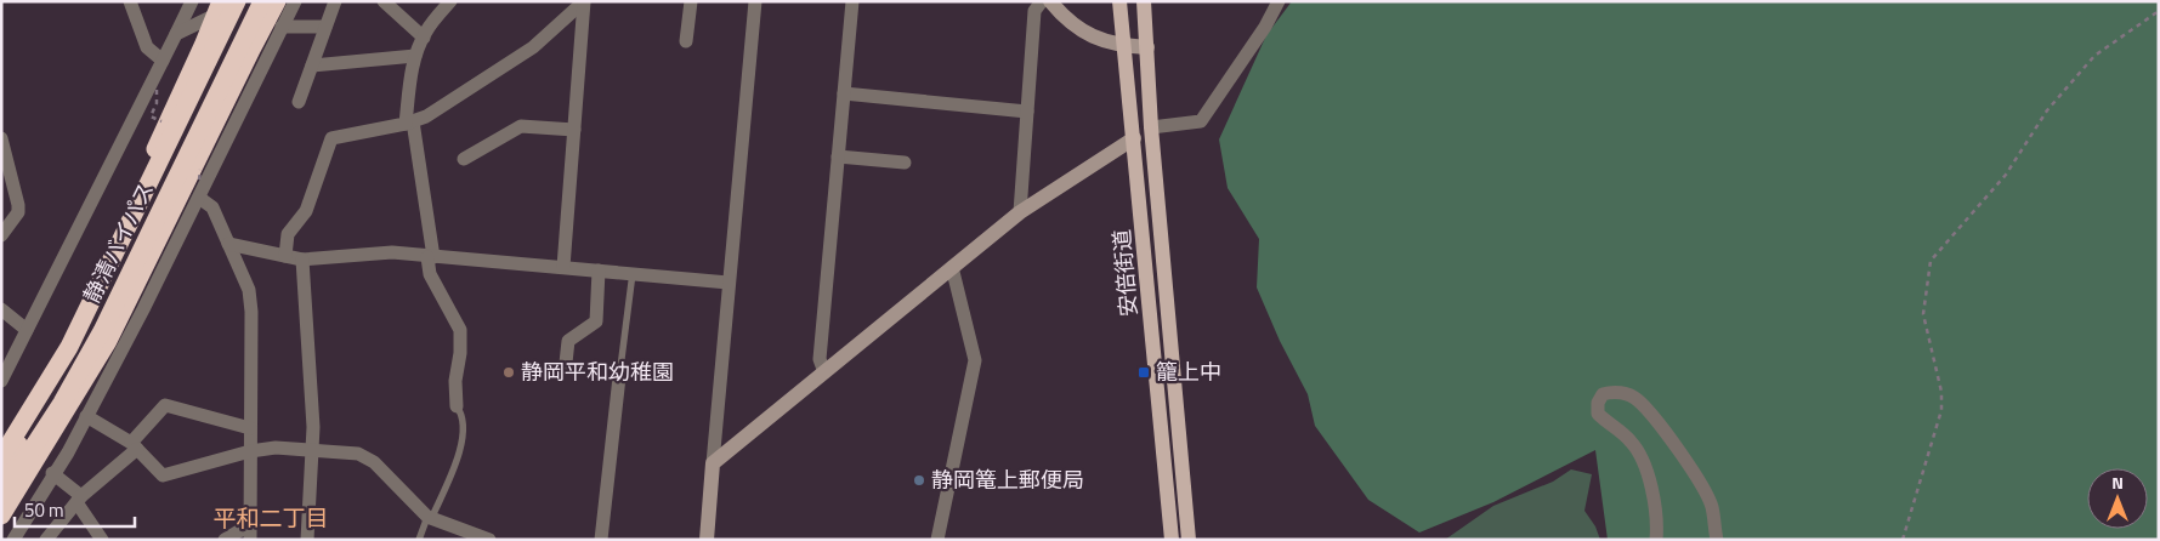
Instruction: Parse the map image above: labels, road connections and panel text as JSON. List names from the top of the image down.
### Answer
{
  "streets": {
    "highway": ["静清バイパス"],
    "main road": ["安倍街道"]
  },
  "districts": ["平和二丁目"],
  "places": {
    "other": ["静岡平和幼稚園", "静岡篭上郵便局"],
    "transit": ["籠上中"]
  },
  "scale_bar": "50 m",
  "north": "top"
}
